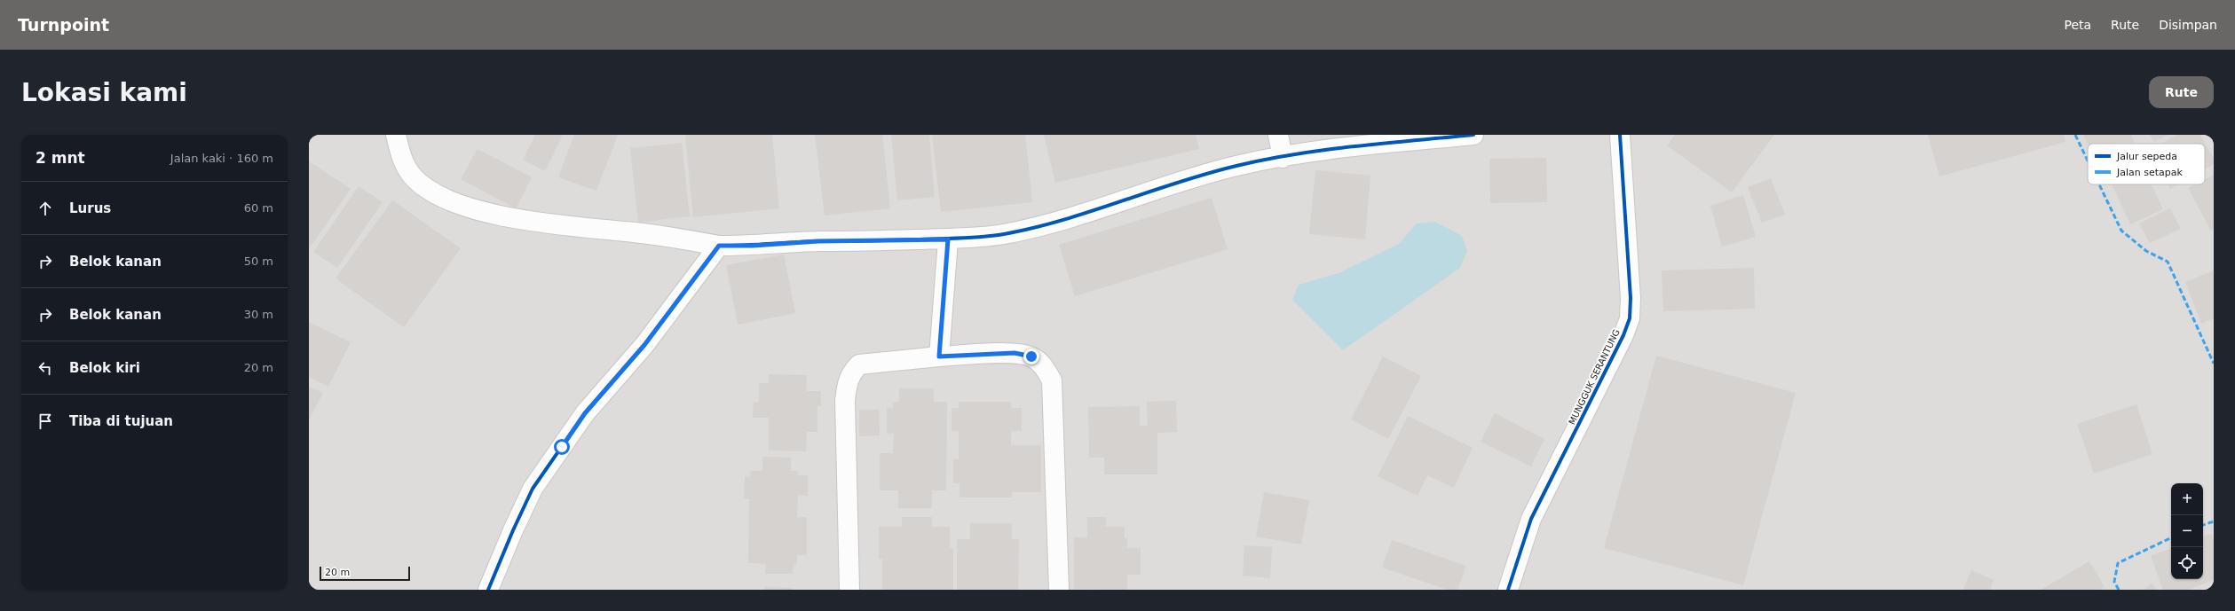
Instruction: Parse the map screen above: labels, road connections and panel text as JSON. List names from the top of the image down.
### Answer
{
  "streets": {
    "street": ["MUNGGUK SERANTUNG"]
  },
  "legend": ["Jalur sepeda", "Jalan setapak"],
  "scale_bar": "20 m",
  "page": {
    "header": "Turnpoint",
    "nav": ["Peta", "Rute", "Disimpan"],
    "buttons": "Rute",
    "title": "Lokasi kami",
    "heading": ["2 mnt", "Jalan kaki · 160 m"],
    "list": [
      ["Lurus", "60 m"],
      ["Belok kanan", "50 m"],
      ["Belok kanan", "30 m"],
      ["Belok kiri", "20 m"],
      "Tiba di tujuan"
    ],
    "map_buttons": ["+", "−"],
    "scale": "20 m"
  }
}
